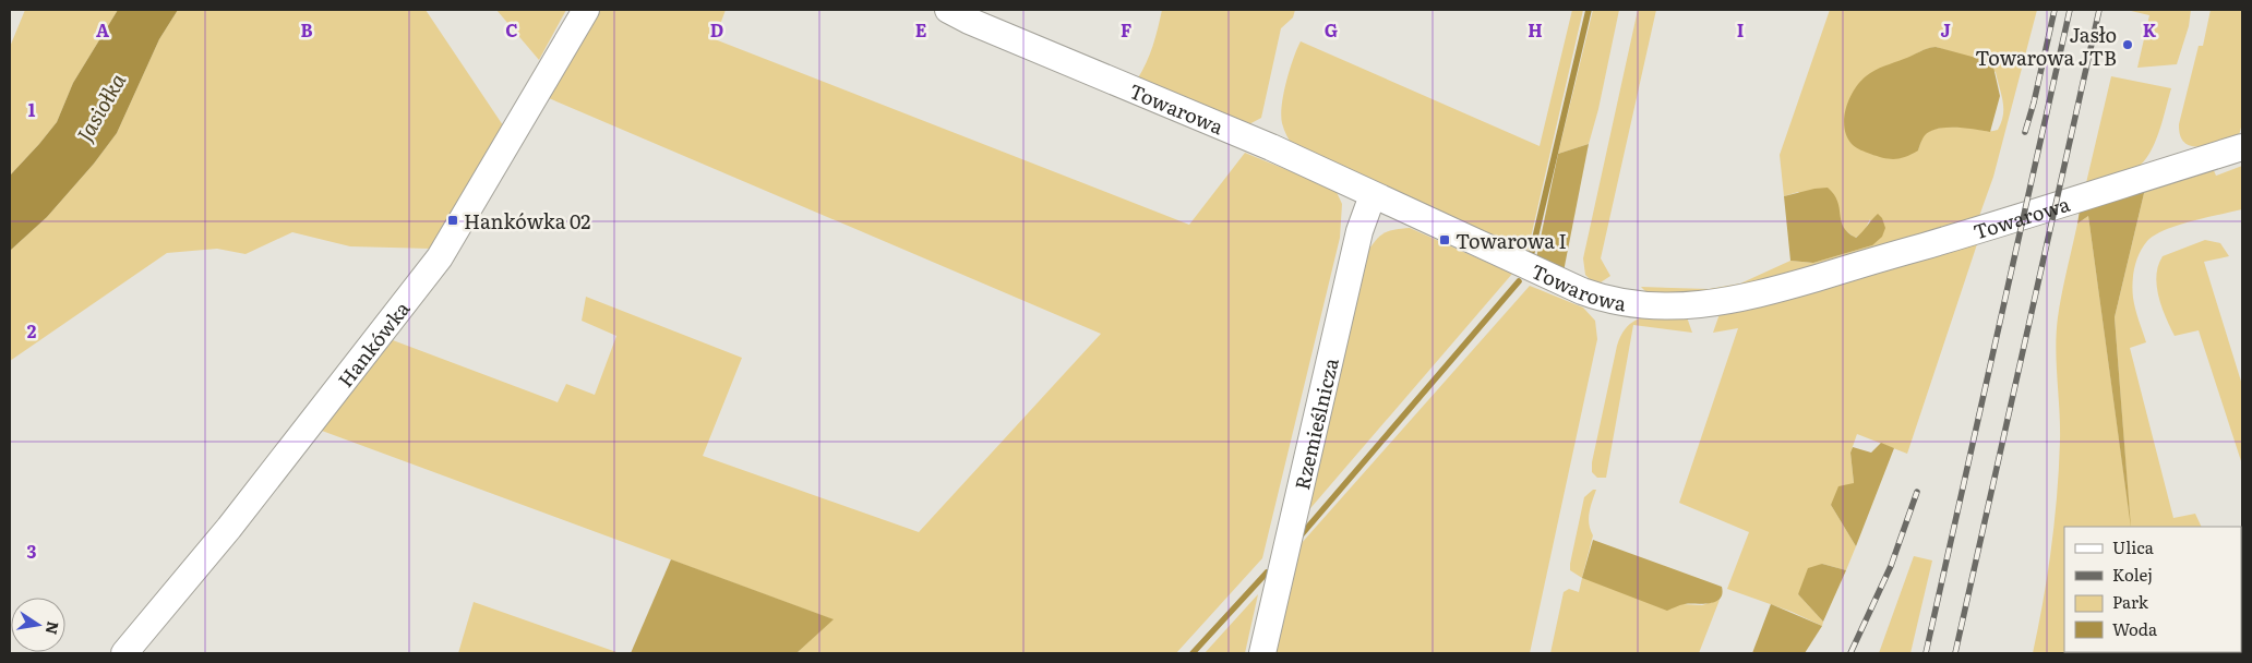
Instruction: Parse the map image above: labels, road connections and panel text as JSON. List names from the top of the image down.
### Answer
{
  "streets": {
    "street": ["Towarowa", "Hankówka", "Rzemieślnicza"]
  },
  "crossings": [
    ["Towarowa", "Rzemieślnicza"]
  ],
  "water": ["Jasiołka"],
  "places": {
    "other": ["Jasło Towarowa JTB"],
    "transit": ["Hankówka 02", "Towarowa I"]
  },
  "legend": [
    "Ulica",
    "Kolej",
    "Park",
    "Woda"
  ],
  "north": "right",
  "grid": {
    "columns": [
      "A",
      "B",
      "C",
      "D",
      "E",
      "F",
      "G",
      "H",
      "I",
      "J",
      "K"
    ],
    "rows": ["1", "2", "3"]
  }
}
